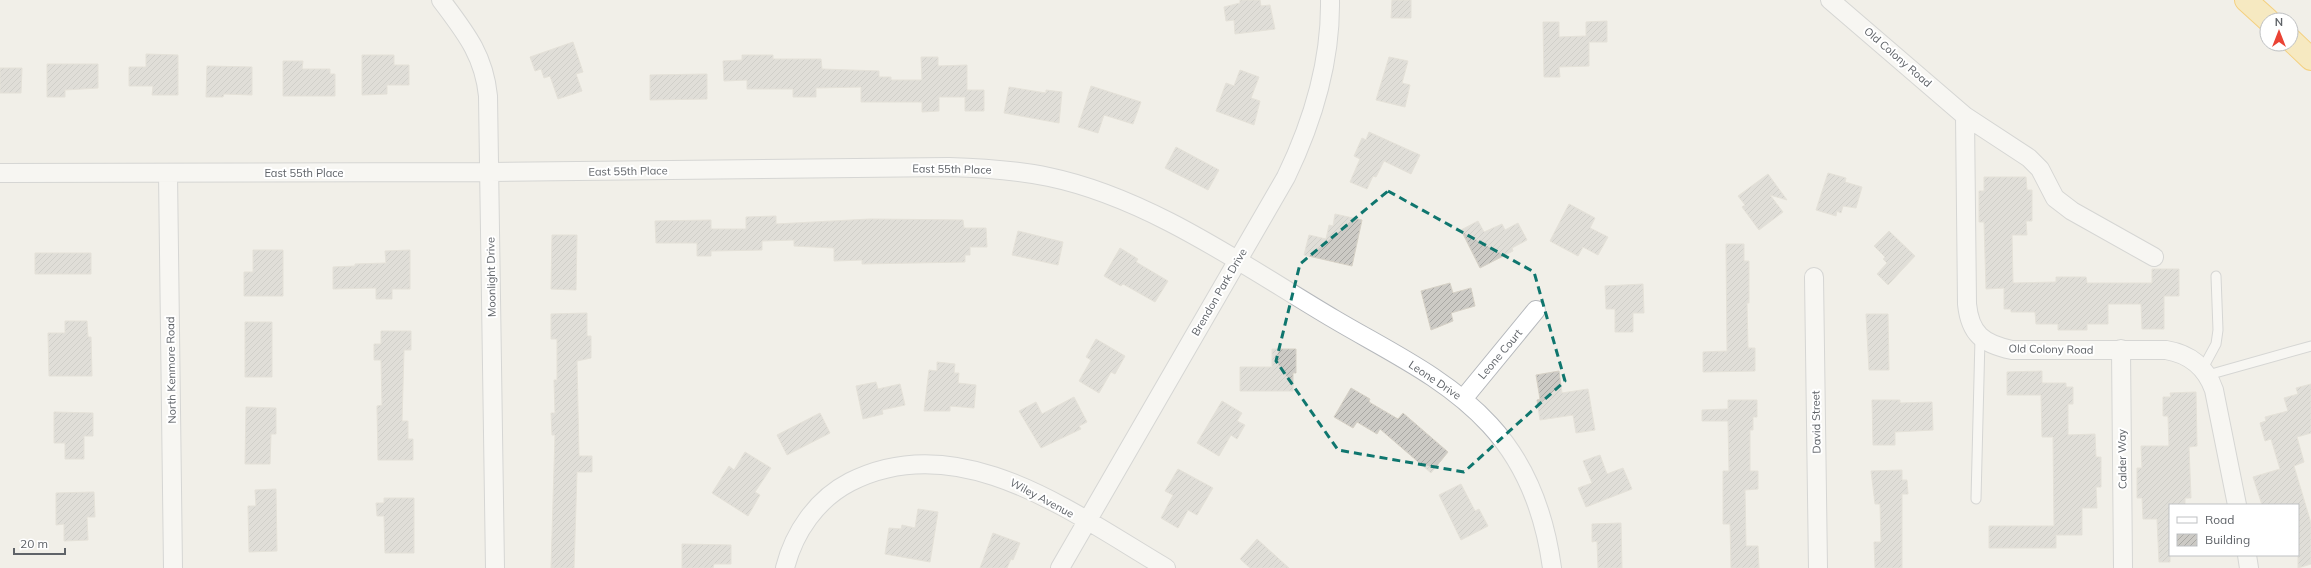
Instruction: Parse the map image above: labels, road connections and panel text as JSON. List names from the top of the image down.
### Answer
{
  "streets": {
    "street": [
      "Old Colony Road",
      "East 55th Place",
      "Moonlight Drive",
      "Brendon Park Drive",
      "Leone Court",
      "North Kenmore Road",
      "Leone Drive",
      "David Street",
      "Calder Way",
      "Wiley Avenue"
    ]
  },
  "crossings": [
    ["Old Colony Road", "Calder Way"],
    ["East 55th Place", "Moonlight Drive"],
    ["East 55th Place", "Brendon Park Drive"],
    ["East 55th Place", "North Kenmore Road"],
    ["East 55th Place", "Leone Drive"],
    ["Brendon Park Drive", "Leone Drive"],
    ["Brendon Park Drive", "Wiley Avenue"],
    ["Leone Court", "Leone Drive"]
  ],
  "legend": ["Road", "Building"],
  "scale_bar": "20 m",
  "north": "top"
}
